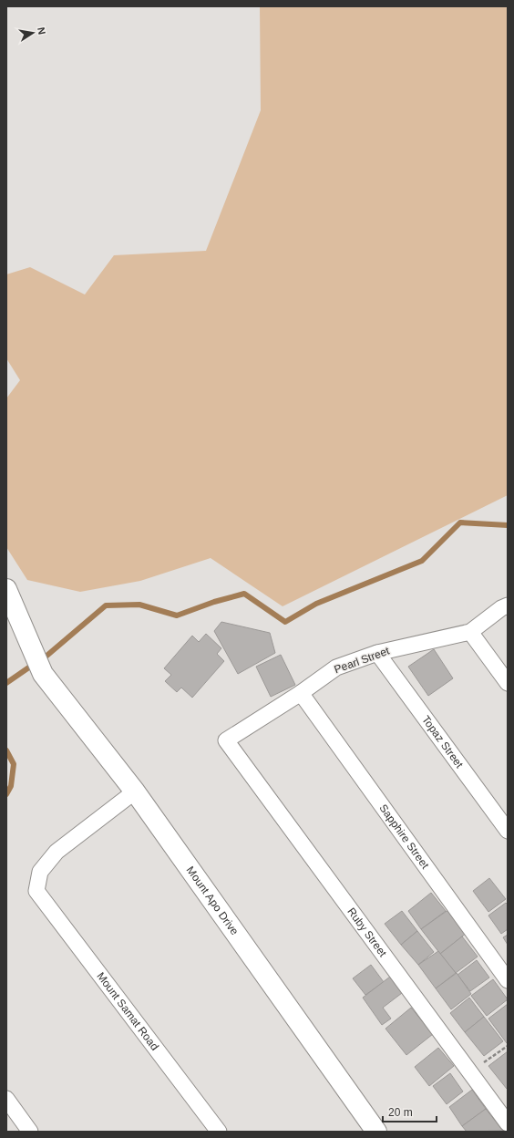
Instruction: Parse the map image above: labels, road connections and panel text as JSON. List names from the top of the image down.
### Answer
{
  "streets": {
    "street": [
      "Pearl Street",
      "Topaz Street",
      "Sapphire Street",
      "Mount Apo Drive",
      "Ruby Street",
      "Mount Samat Road"
    ]
  },
  "crossings": [
    ["Pearl Street", "Topaz Street"],
    ["Pearl Street", "Sapphire Street"],
    ["Pearl Street", "Ruby Street"],
    ["Mount Apo Drive", "Mount Samat Road"]
  ],
  "scale_bar": "20 m",
  "north": "right"
}
